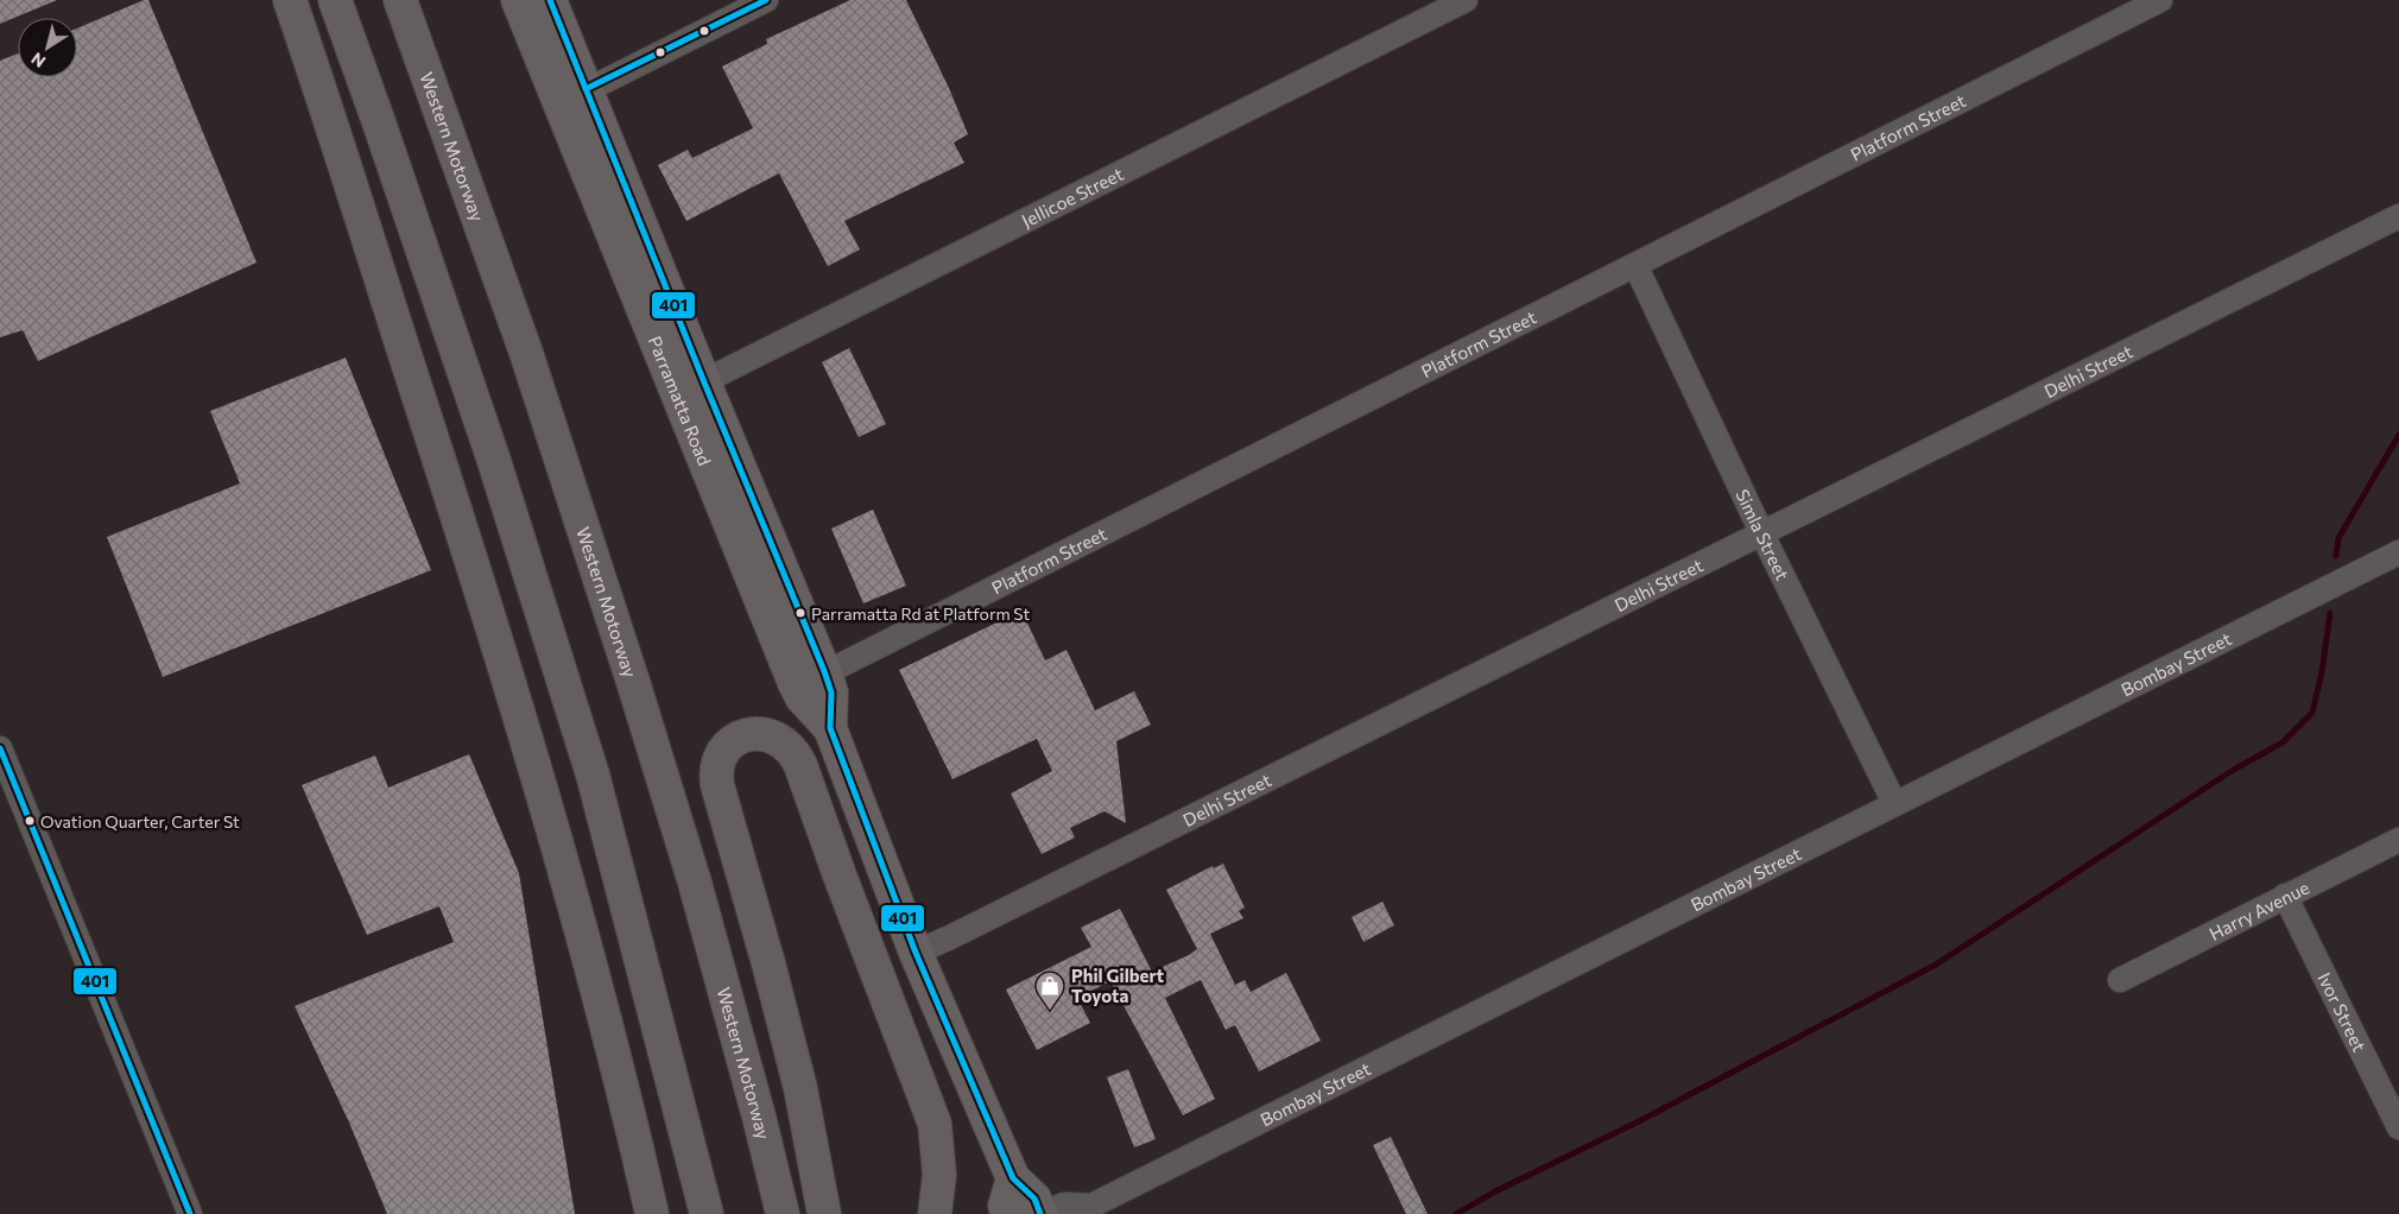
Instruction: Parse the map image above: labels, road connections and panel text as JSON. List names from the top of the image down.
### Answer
{
  "streets": {
    "highway": ["Western Motorway", "Parramatta Road"],
    "street": [
      "Platform Street",
      "Jellicoe Street",
      "Delhi Street",
      "Simla Street",
      "Bombay Street",
      "Harry Avenue",
      "Ivor Street"
    ]
  },
  "crossings": [
    ["Platform Street", "Parramatta Road"],
    ["Platform Street", "Simla Street"],
    ["Jellicoe Street", "Parramatta Road"],
    ["Delhi Street", "Parramatta Road"],
    ["Delhi Street", "Simla Street"],
    ["Parramatta Road", "Bombay Street"],
    ["Simla Street", "Bombay Street"],
    ["Harry Avenue", "Ivor Street"]
  ],
  "places": {
    "other": ["Parramatta Rd at Platform St", "Ovation Quarter, Carter St"],
    "shop": ["Phil Gilbert Toyota"]
  },
  "lines": ["transit line 401"],
  "north": "bottom left"
}
